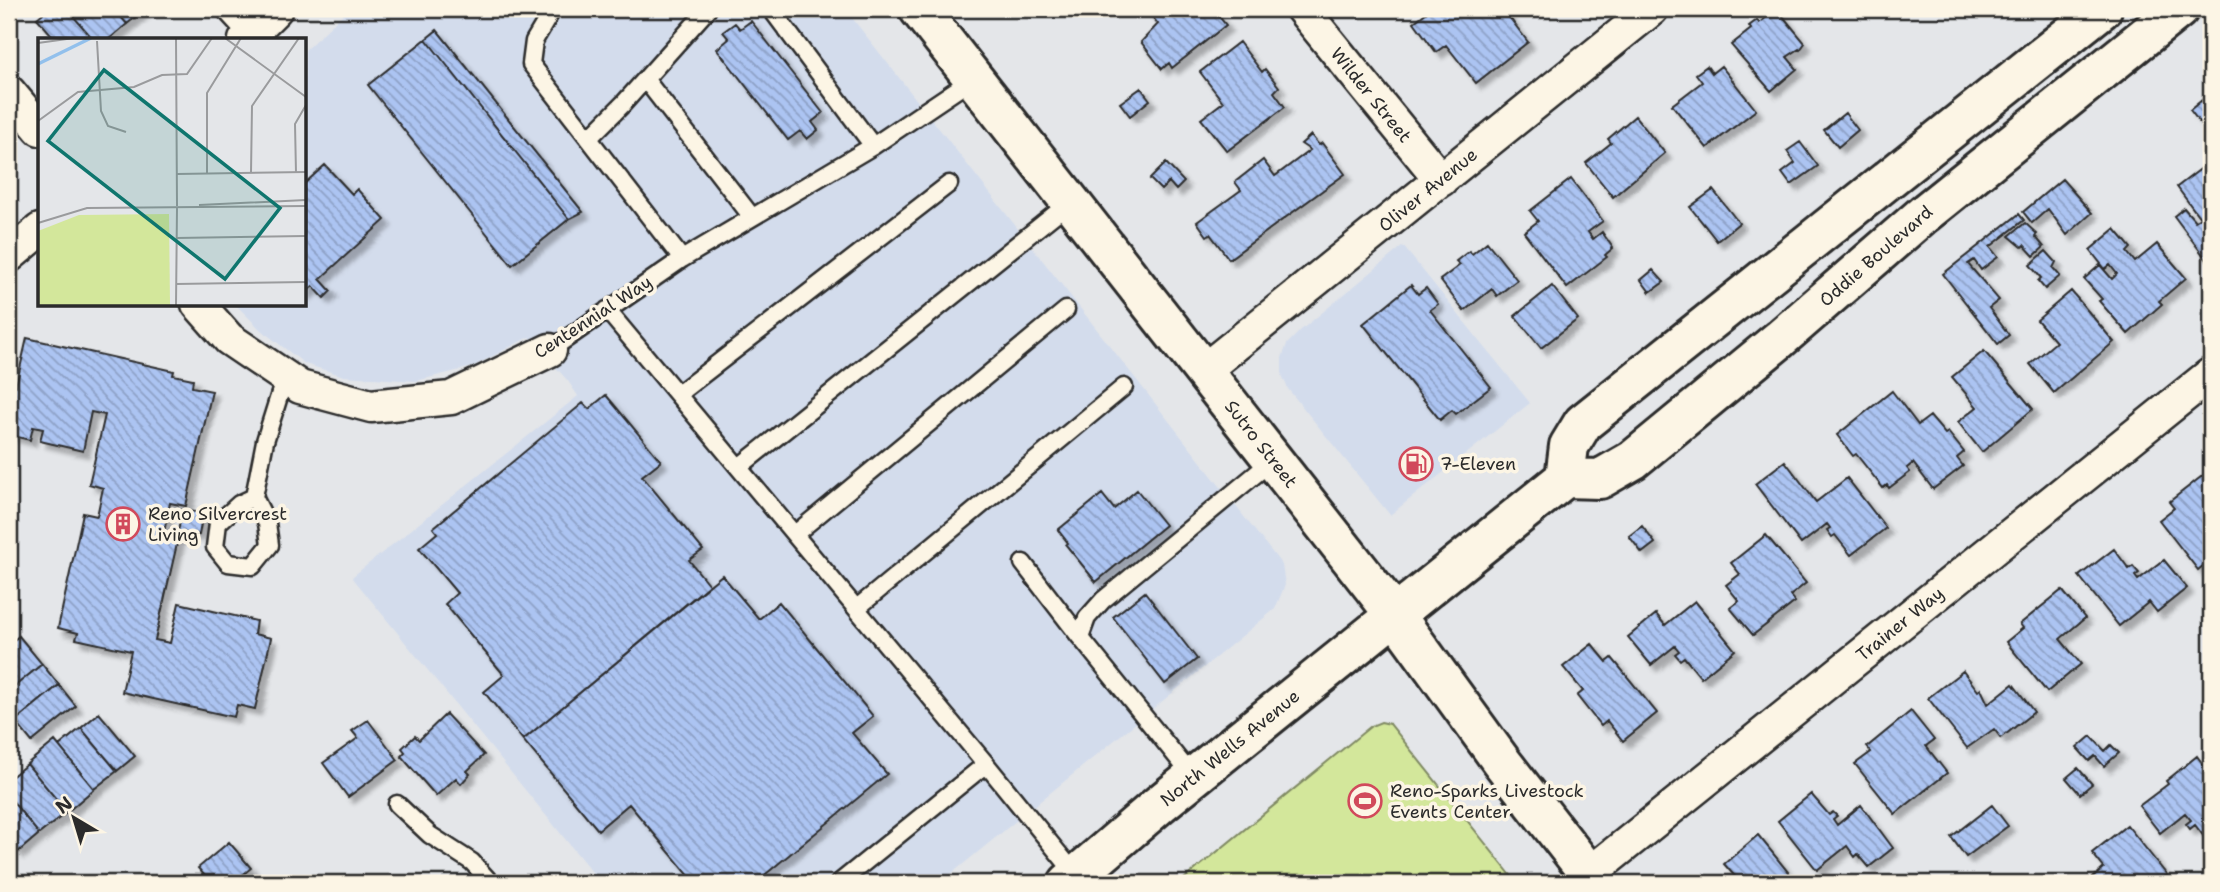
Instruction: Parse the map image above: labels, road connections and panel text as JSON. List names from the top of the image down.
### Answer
{
  "streets": {
    "main road": ["Oddie Boulevard", "Sutro Street", "North Wells Avenue"],
    "street": [
      "Wilder Street",
      "Oliver Avenue",
      "Centennial Way",
      "Trainer Way"
    ]
  },
  "crossings": [
    ["Wilder Street", "Oliver Avenue"],
    ["Oliver Avenue", "Sutro Street"],
    ["Centennial Way", "Sutro Street"],
    ["Sutro Street", "Trainer Way"],
    ["Sutro Street", "North Wells Avenue"]
  ],
  "places": {
    "fuel station": ["7-Eleven"],
    "building": ["Reno Silvercrest Living"],
    "sports": ["Reno-Sparks Livestock Events Center"]
  },
  "north": "top left"
}
